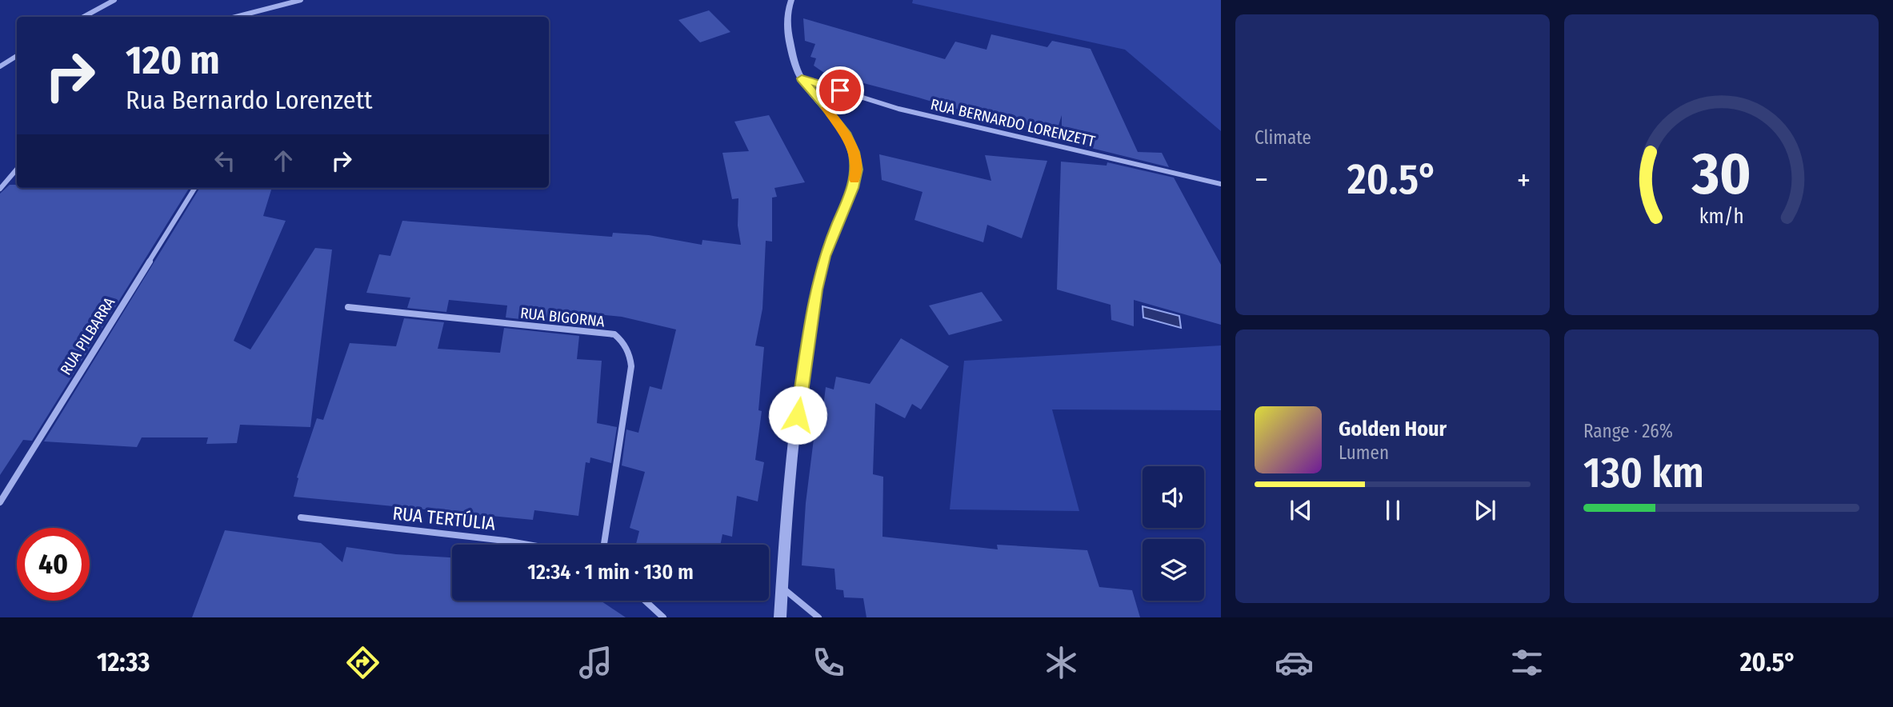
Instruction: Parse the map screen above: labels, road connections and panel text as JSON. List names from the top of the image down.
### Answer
{
  "streets": {
    "street": [
      "RUA BERNARDO LORENZETT",
      "RUA BIGORNA",
      "RUA PILBARRA",
      "RUA TERTÚLIA"
    ]
  },
  "page": {
    "tile": [
      "Climate",
      ["Range · 26%", "130 km"]
    ],
    "turn": ["120 m", "Rua Bernardo Lorenzett"],
    "heat": ["−", "20.5°", "+"],
    "song": ["Golden Hour", "Lumen"],
    "limit": "40",
    "trip": "12:34 · 1 min · 130 m",
    "tabs": ["12:33", "20.5°"],
    "gauge": ["30", "km/h"]
  }
}
